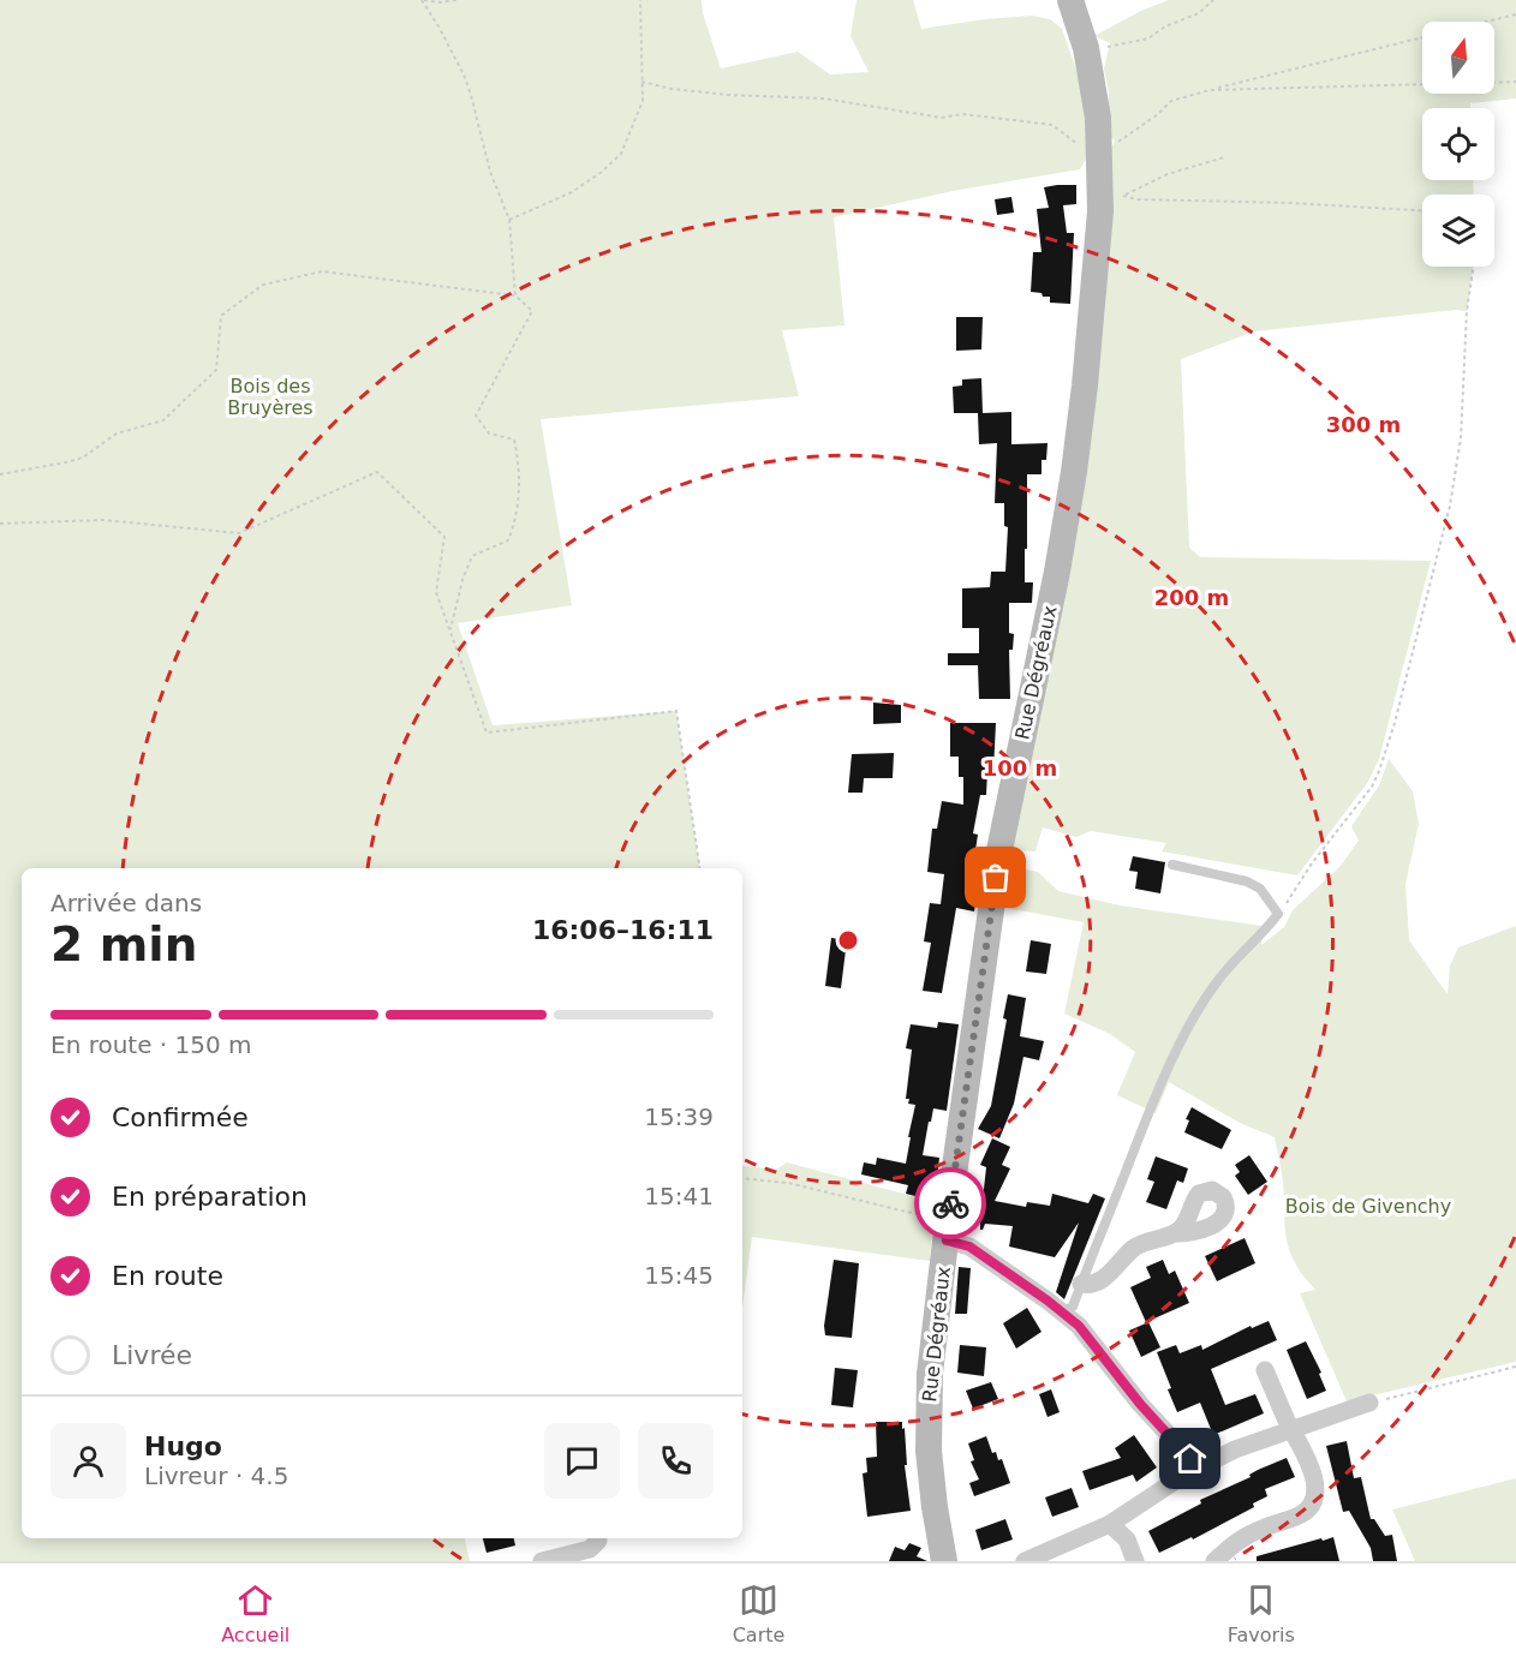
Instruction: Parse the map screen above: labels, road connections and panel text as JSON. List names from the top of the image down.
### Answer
{
  "streets": {
    "main road": ["Rue Dégréaux"]
  },
  "parks": ["Bois des Bruyères", "Bois de Givenchy"],
  "north": "top",
  "page": {
    "heading": ["2 min", "Arrivée dans", "16:06–16:11"],
    "panel": ["Hugo", "Livreur · 4.5"],
    "bar": "En route · 150 m",
    "list": [
      ["Confirmée", "15:39"],
      ["En préparation", "15:41"],
      ["En route", "15:45"],
      "Livrée"
    ],
    "tabs": ["Accueil", "Carte", "Favoris"]
  },
  "rings": ["300 m", "200 m", "100 m"]
}
